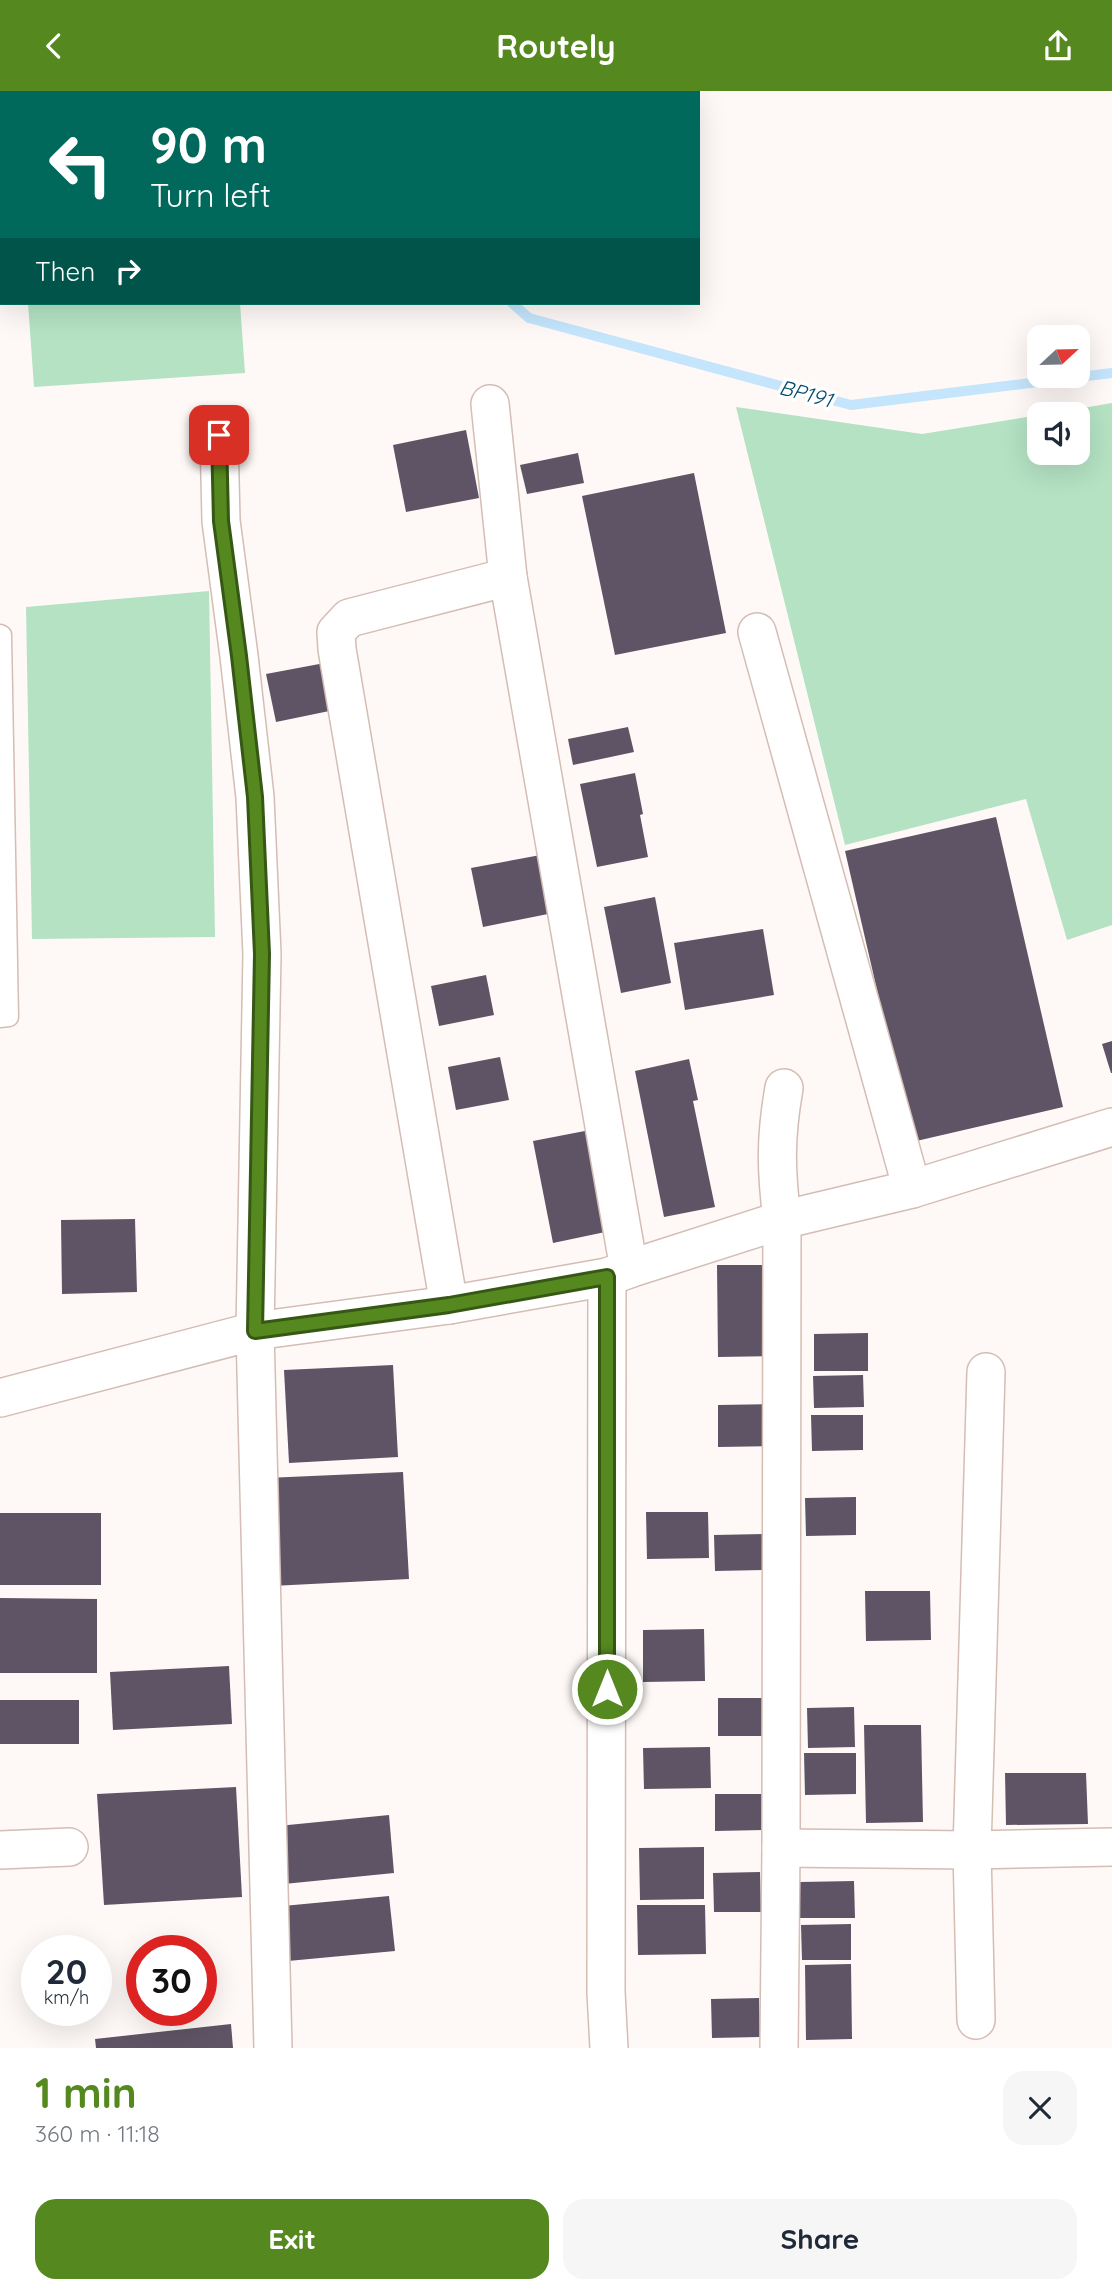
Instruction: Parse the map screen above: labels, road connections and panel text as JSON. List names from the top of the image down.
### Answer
{
  "water": ["BP191"],
  "north": "right",
  "page": {
    "header": "Routely",
    "turn": ["90 m", "Turn left"],
    "then": "Then",
    "speed": "20 km/h",
    "limit": "30",
    "heading": ["1 min", "360 m · 11:18"],
    "buttons": ["Exit", "Share"]
  }
}
